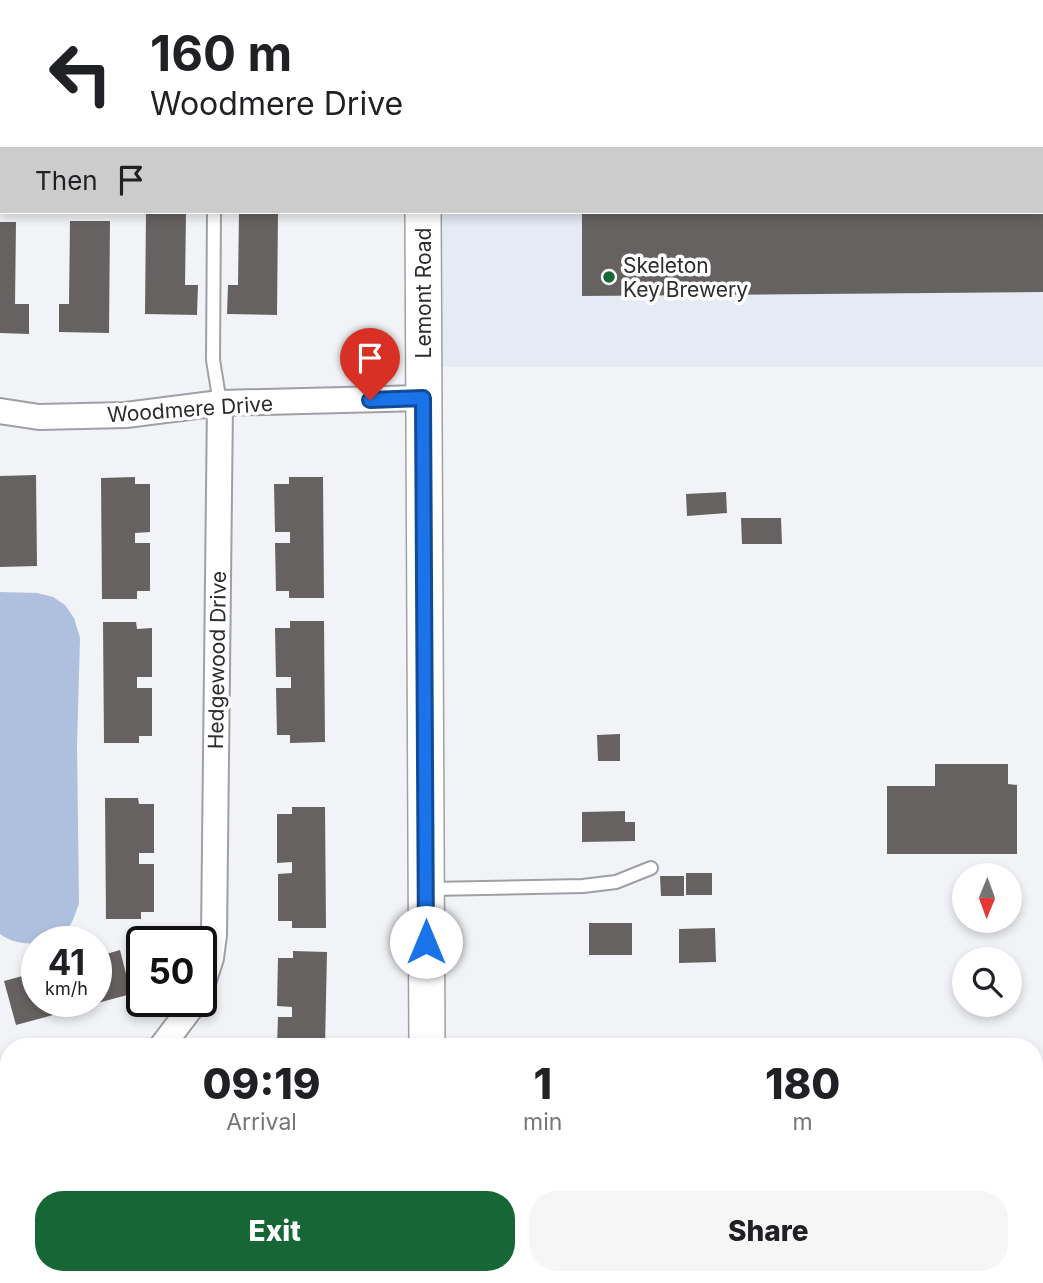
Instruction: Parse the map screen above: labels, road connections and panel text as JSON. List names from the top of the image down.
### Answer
{
  "streets": {
    "main road": ["Lemont Road"],
    "street": ["Woodmere Drive", "Hedgewood Drive"]
  },
  "crossings": [
    ["Lemont Road", "Woodmere Drive"],
    ["Woodmere Drive", "Hedgewood Drive"]
  ],
  "places": ["Skeleton Key Brewery"],
  "north": "bottom",
  "page": {
    "turn": ["160 m", "Woodmere Drive"],
    "then": "Then",
    "speed": "41 km/h",
    "limit": "50",
    "eta": [
      "09:19",
      "Arrival",
      "1",
      "min",
      "180",
      "m"
    ],
    "buttons": ["Exit", "Share"]
  }
}
